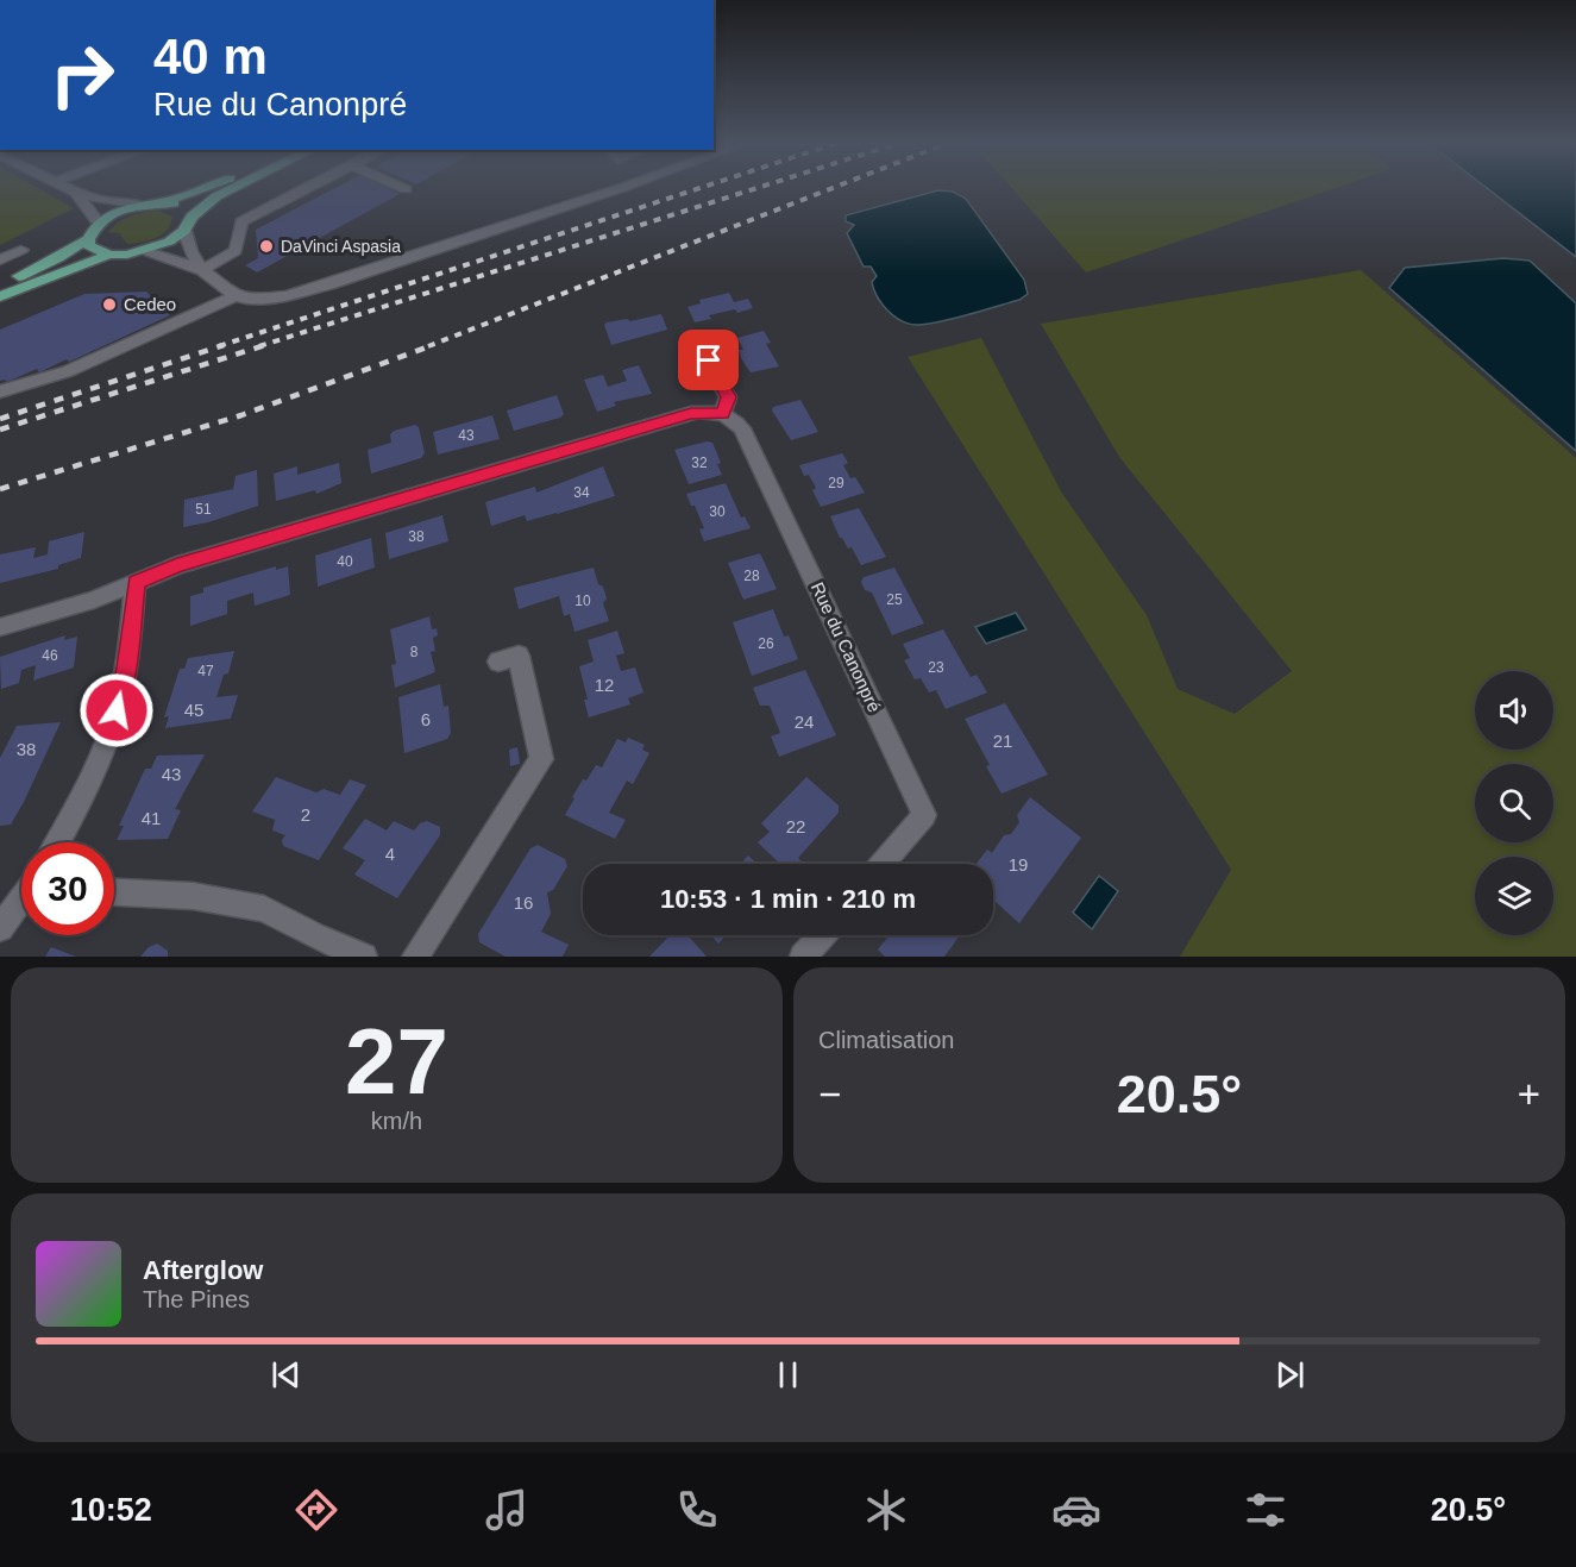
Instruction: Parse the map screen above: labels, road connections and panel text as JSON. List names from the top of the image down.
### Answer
{
  "streets": {
    "street": ["Rue du Canonpré"]
  },
  "places": ["DaVinci Aspasia", "Cedeo"],
  "house_numbers": [
    "43",
    "32",
    "29",
    "34",
    "51",
    "30",
    "38",
    "40",
    "28",
    "25",
    "10",
    "26",
    "8",
    "46",
    "23",
    "47",
    "12",
    "45",
    "6",
    "24",
    "21",
    "38",
    "43",
    "2",
    "41",
    "22",
    "4",
    "19",
    "16"
  ],
  "page": {
    "turn": ["40 m", "Rue du Canonpré"],
    "limit": "30",
    "trip": "10:53 · 1 min · 210 m",
    "tile": [
      ["27", "km/h"],
      "Climatisation"
    ],
    "heat": ["−", "20.5°", "+"],
    "song": ["Afterglow", "The Pines"],
    "tabs": ["10:52", "20.5°"]
  }
}
